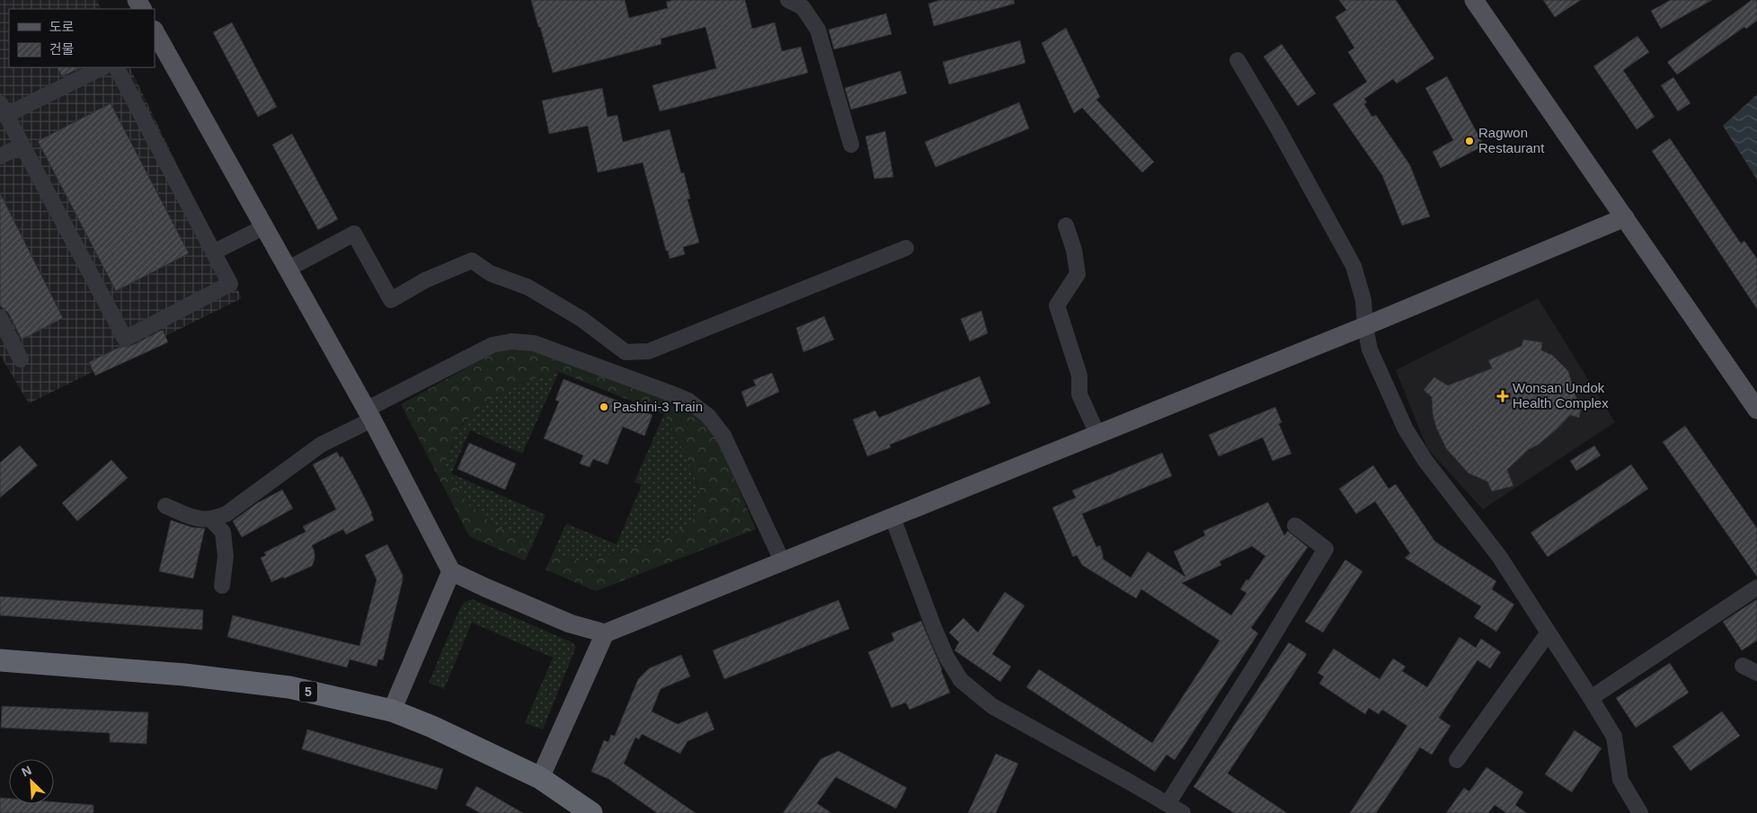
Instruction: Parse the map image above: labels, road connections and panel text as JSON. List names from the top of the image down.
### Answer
{
  "streets": {
    "highway": ["5"]
  },
  "places": {
    "other": ["Ragwon Restaurant", "Pashini-3 Train"],
    "health": ["Wonsan Undok Health Complex"]
  },
  "legend": ["도로", "건물"],
  "north": "top left"
}
